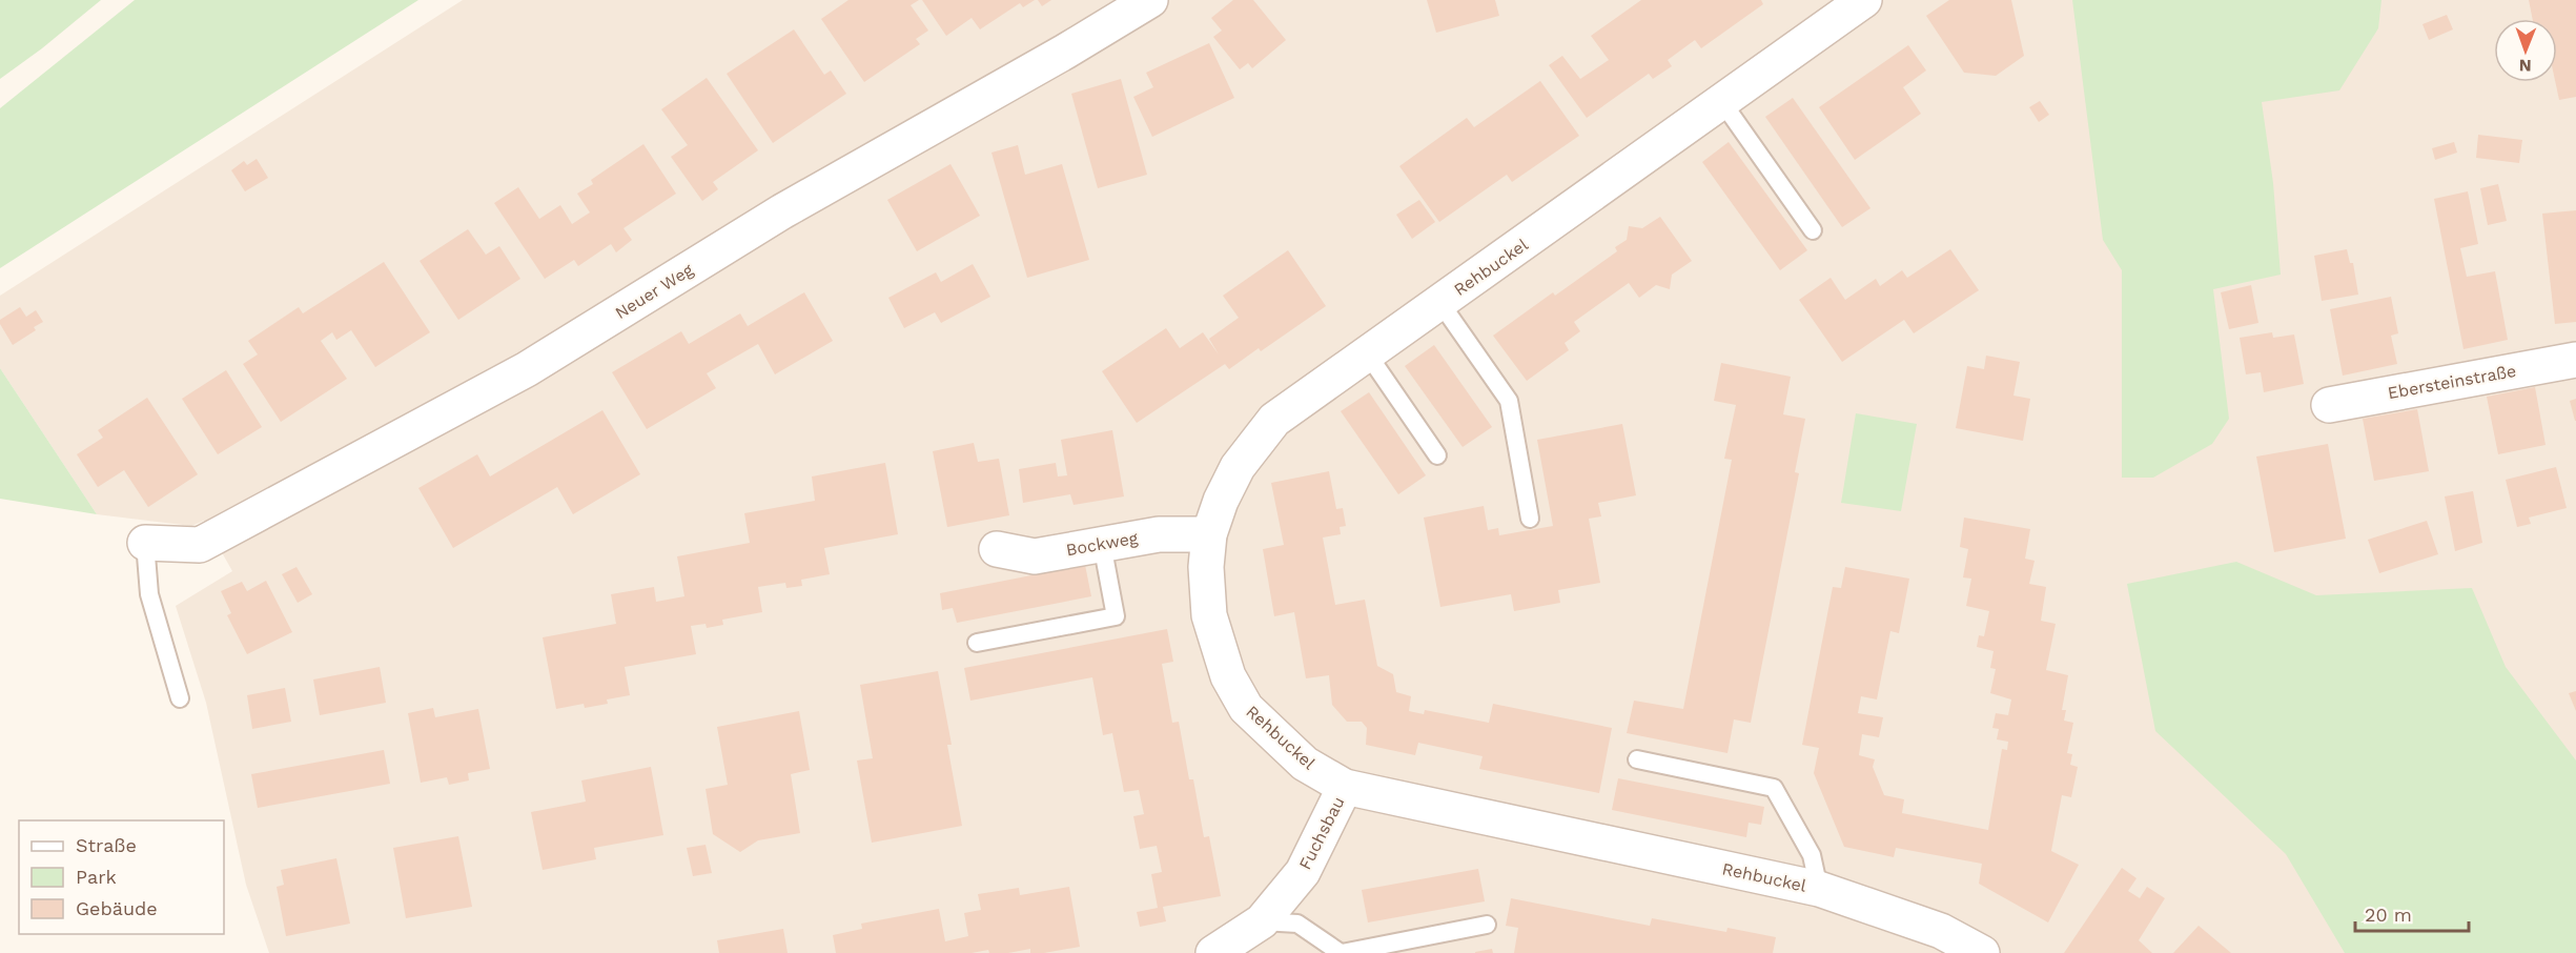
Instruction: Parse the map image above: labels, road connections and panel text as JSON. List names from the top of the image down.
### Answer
{
  "streets": {
    "street": [
      "Rehbuckel",
      "Neuer Weg",
      "Ebersteinstraße",
      "Bockweg",
      "Fuchsbau"
    ]
  },
  "crossings": [
    ["Rehbuckel", "Bockweg"],
    ["Rehbuckel", "Fuchsbau"]
  ],
  "legend": ["Straße", "Park", "Gebäude"],
  "scale_bar": "20 m",
  "north": "bottom"
}
